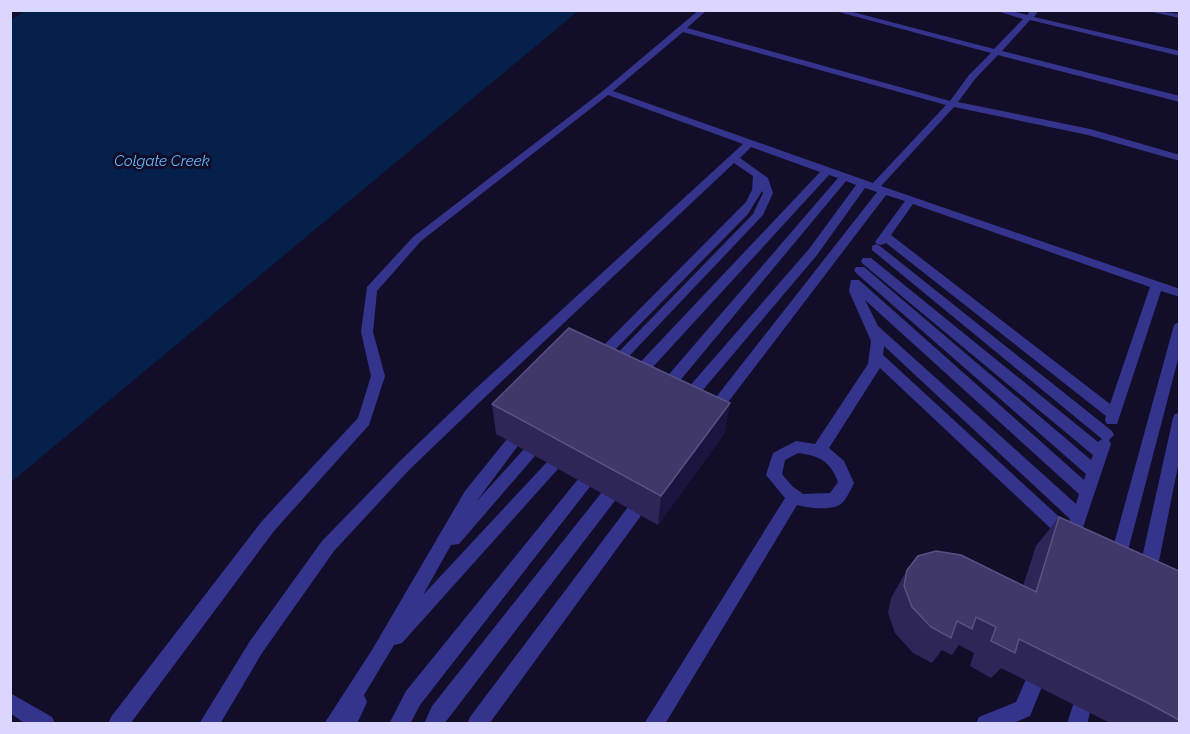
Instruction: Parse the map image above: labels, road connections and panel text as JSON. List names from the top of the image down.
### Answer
{
  "water": ["Colgate Creek"]
}
